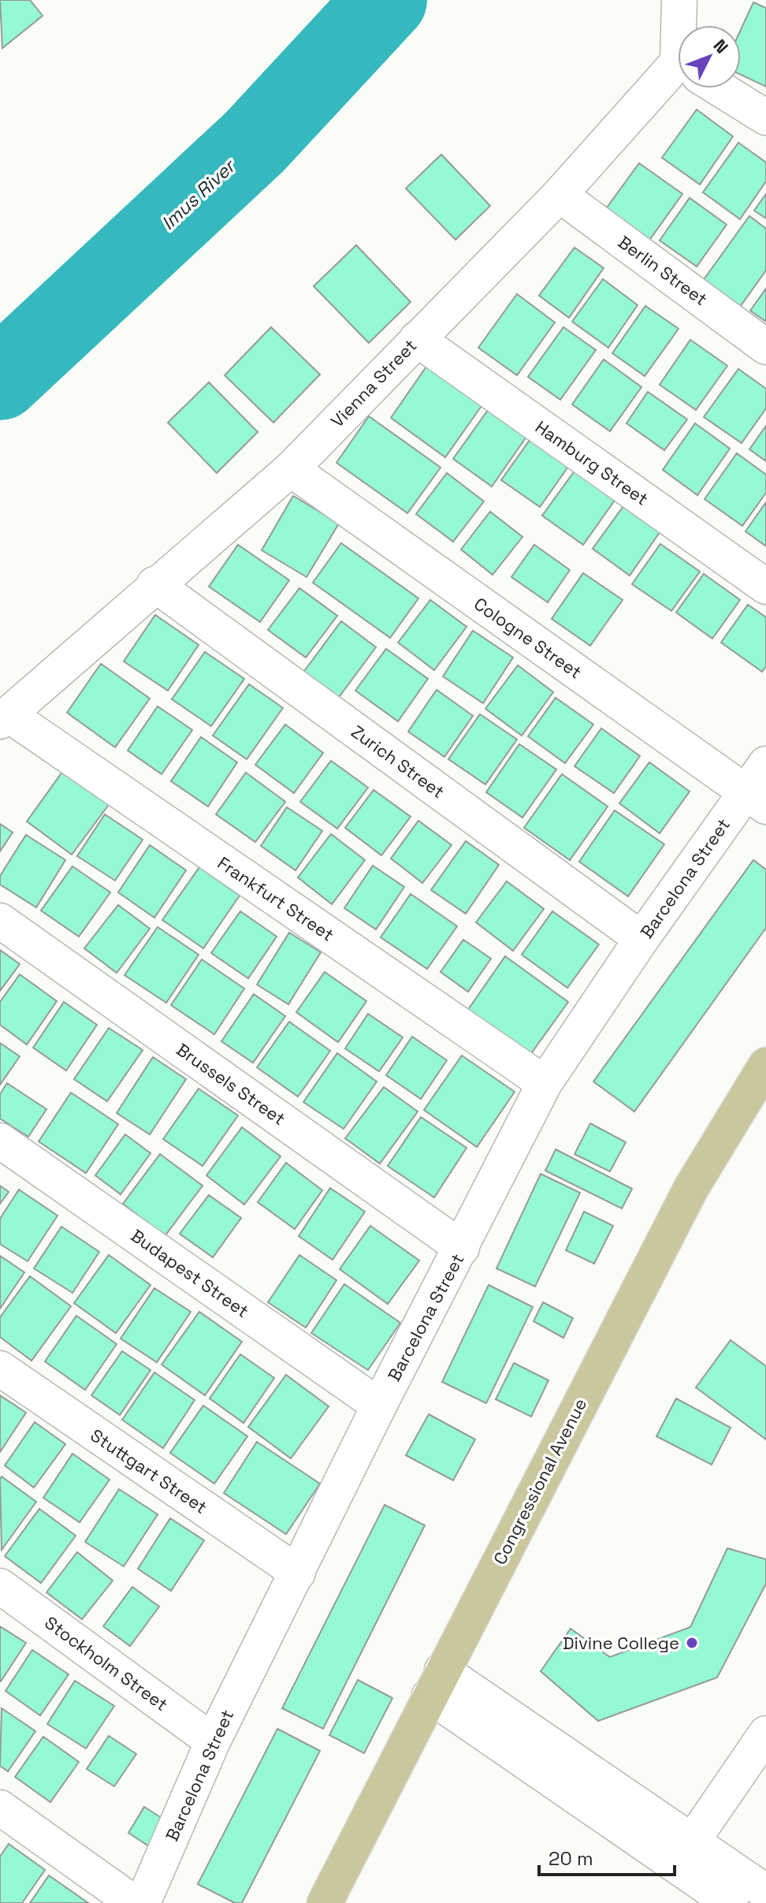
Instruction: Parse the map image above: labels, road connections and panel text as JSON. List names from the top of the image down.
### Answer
{
  "streets": {
    "main road": ["Congressional Avenue"],
    "street": [
      "Berlin Street",
      "Vienna Street",
      "Hamburg Street",
      "Cologne Street",
      "Zurich Street",
      "Barcelona Street",
      "Frankfurt Street",
      "Brussels Street",
      "Budapest Street",
      "Stuttgart Street",
      "Stockholm Street"
    ]
  },
  "crossings": [
    ["Berlin Street", "Vienna Street"],
    ["Vienna Street", "Hamburg Street"],
    ["Vienna Street", "Cologne Street"],
    ["Vienna Street", "Zurich Street"],
    ["Vienna Street", "Frankfurt Street"],
    ["Cologne Street", "Barcelona Street"],
    ["Zurich Street", "Barcelona Street"],
    ["Barcelona Street", "Frankfurt Street"],
    ["Barcelona Street", "Brussels Street"],
    ["Barcelona Street", "Budapest Street"],
    ["Barcelona Street", "Stuttgart Street"],
    ["Barcelona Street", "Stockholm Street"]
  ],
  "water": ["Imus River"],
  "places": ["Divine College"],
  "scale_bar": "20 m",
  "north": "top right"
}
